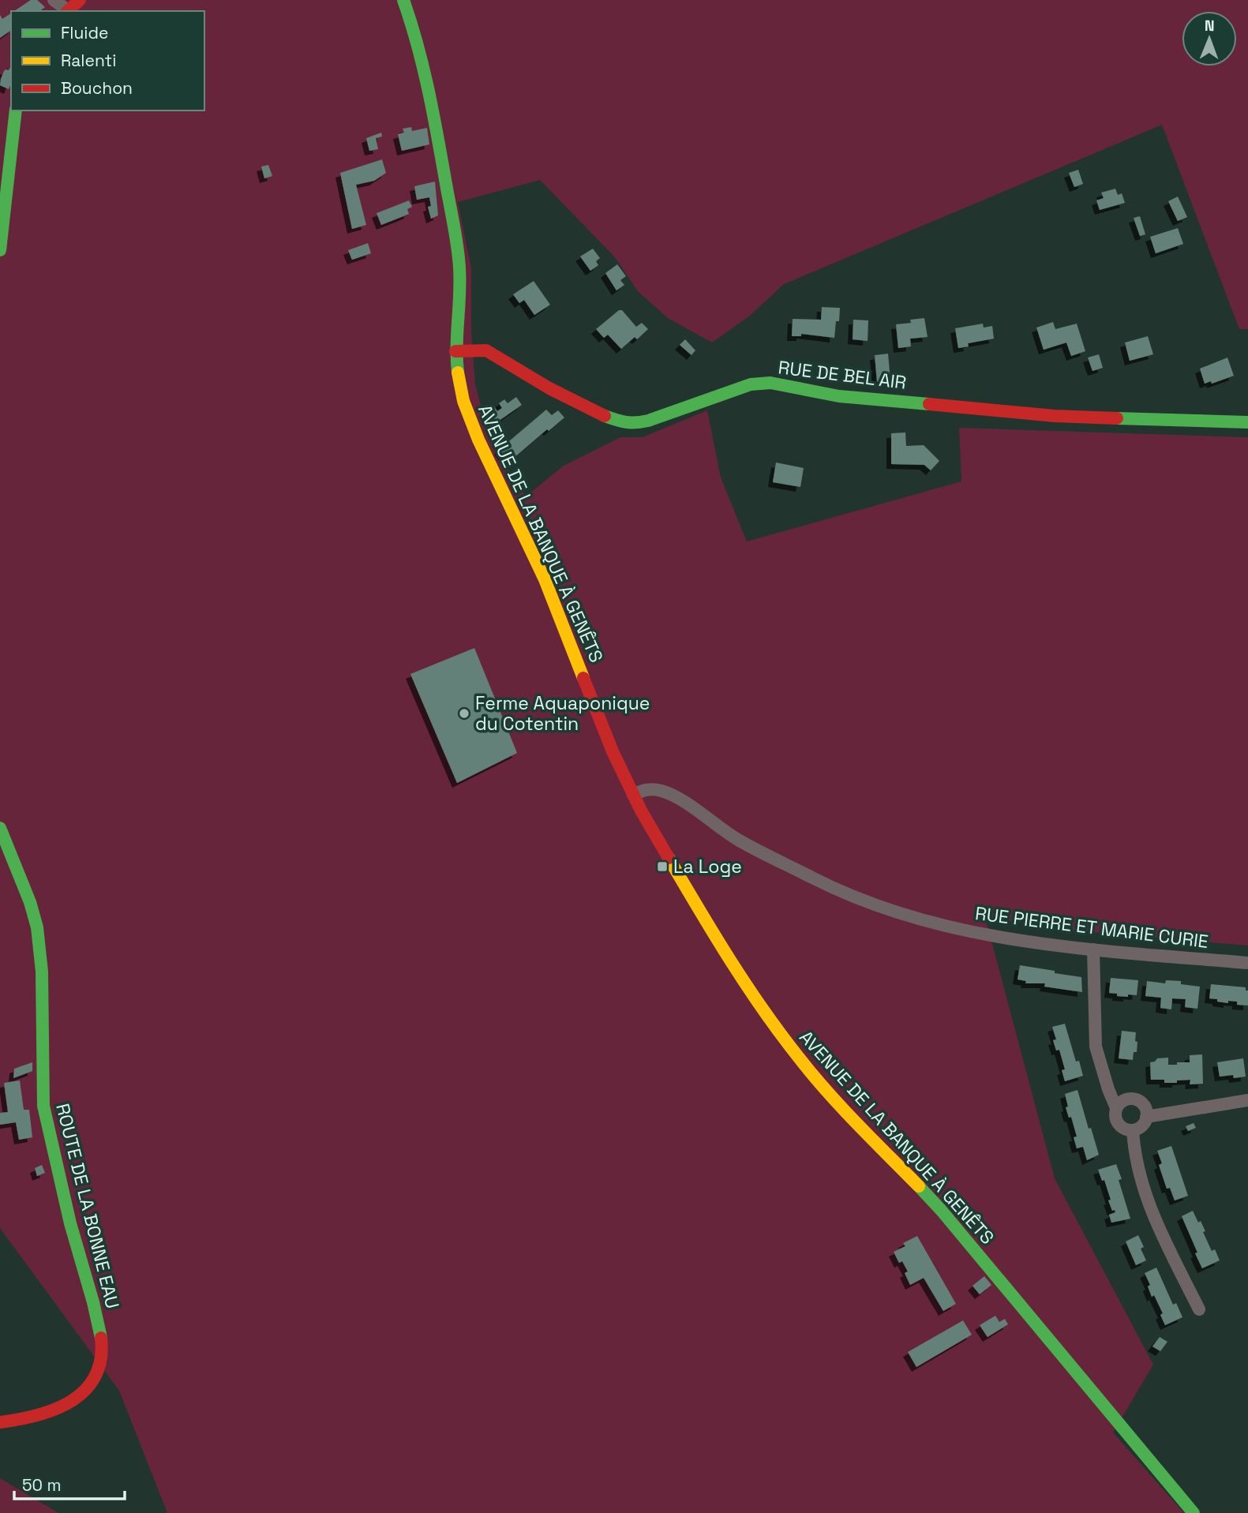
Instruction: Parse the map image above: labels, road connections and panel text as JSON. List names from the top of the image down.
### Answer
{
  "streets": {
    "street": [
      "RUE DE BEL AIR",
      "AVENUE DE LA BANQUE À GENÊTS",
      "RUE PIERRE ET MARIE CURIE",
      "ROUTE DE LA BONNE EAU"
    ]
  },
  "crossings": [
    ["RUE DE BEL AIR", "AVENUE DE LA BANQUE À GENÊTS"],
    ["AVENUE DE LA BANQUE À GENÊTS", "RUE PIERRE ET MARIE CURIE"]
  ],
  "places": {
    "other": ["Ferme Aquaponique du Cotentin"],
    "transit": ["La Loge"]
  },
  "legend": ["Fluide", "Ralenti", "Bouchon"],
  "scale_bar": "50 m",
  "north": "top"
}
